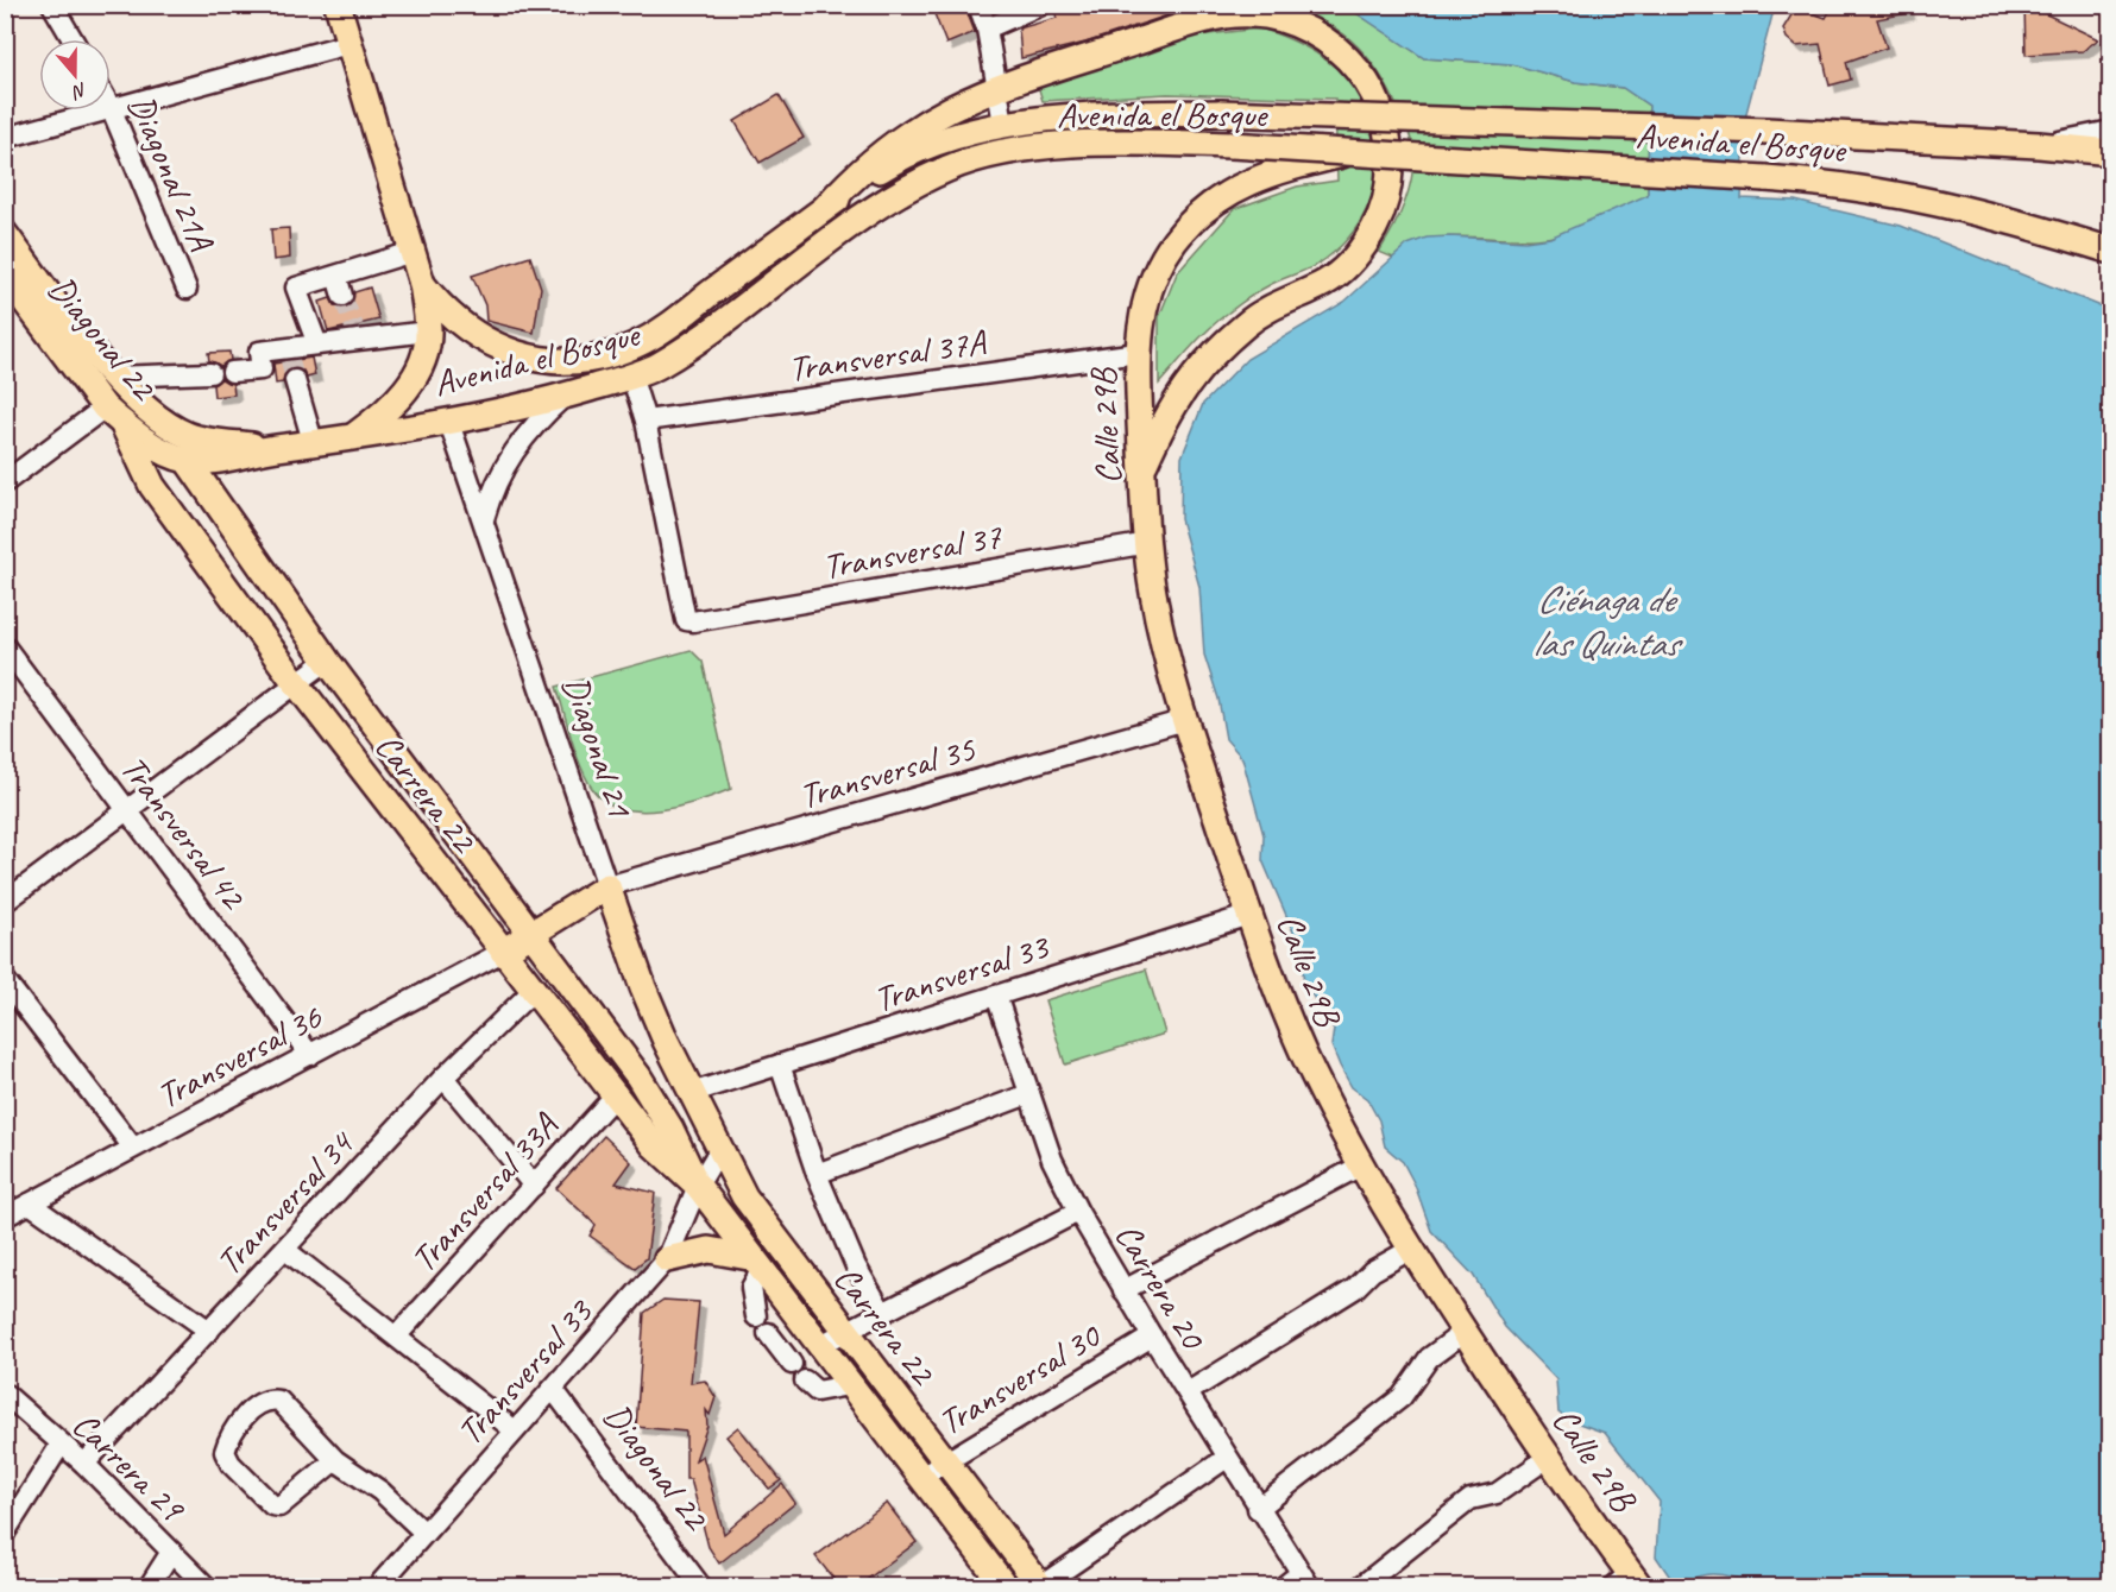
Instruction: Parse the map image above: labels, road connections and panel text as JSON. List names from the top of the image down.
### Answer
{
  "streets": {
    "main road": [
      "Avenida el Bosque",
      "Diagonal 22",
      "Calle 29B",
      "Diagonal 21",
      "Carrera 22"
    ],
    "street": [
      "Diagonal 21A",
      "Transversal 37A",
      "Transversal 37",
      "Transversal 35",
      "Transversal 42",
      "Transversal 33",
      "Transversal 36",
      "Transversal 33A",
      "Transversal 34",
      "Carrera 20",
      "Transversal 30",
      "Carrera 29"
    ]
  },
  "crossings": [
    ["Avenida el Bosque", "Diagonal 22"],
    ["Avenida el Bosque", "Calle 29B"],
    ["Avenida el Bosque", "Diagonal 21"],
    ["Avenida el Bosque", "Carrera 22"],
    ["Diagonal 22", "Carrera 22"],
    ["Diagonal 22", "Transversal 33"],
    ["Transversal 37A", "Calle 29B"],
    ["Transversal 37A", "Transversal 37"],
    ["Calle 29B", "Transversal 37"],
    ["Calle 29B", "Transversal 35"],
    ["Calle 29B", "Transversal 33"],
    ["Calle 29B", "Transversal 30"],
    ["Diagonal 21", "Transversal 35"],
    ["Diagonal 21", "Carrera 22"],
    ["Diagonal 21", "Transversal 33"],
    ["Carrera 22", "Transversal 33"],
    ["Carrera 22", "Transversal 36"],
    ["Carrera 22", "Transversal 33A"],
    ["Carrera 22", "Transversal 34"],
    ["Carrera 22", "Transversal 30"],
    ["Transversal 42", "Transversal 36"],
    ["Transversal 33", "Carrera 20"],
    ["Transversal 34", "Carrera 29"],
    ["Carrera 20", "Transversal 30"]
  ],
  "water": ["Ciénaga de las Quintas"],
  "north": "bottom"
}
